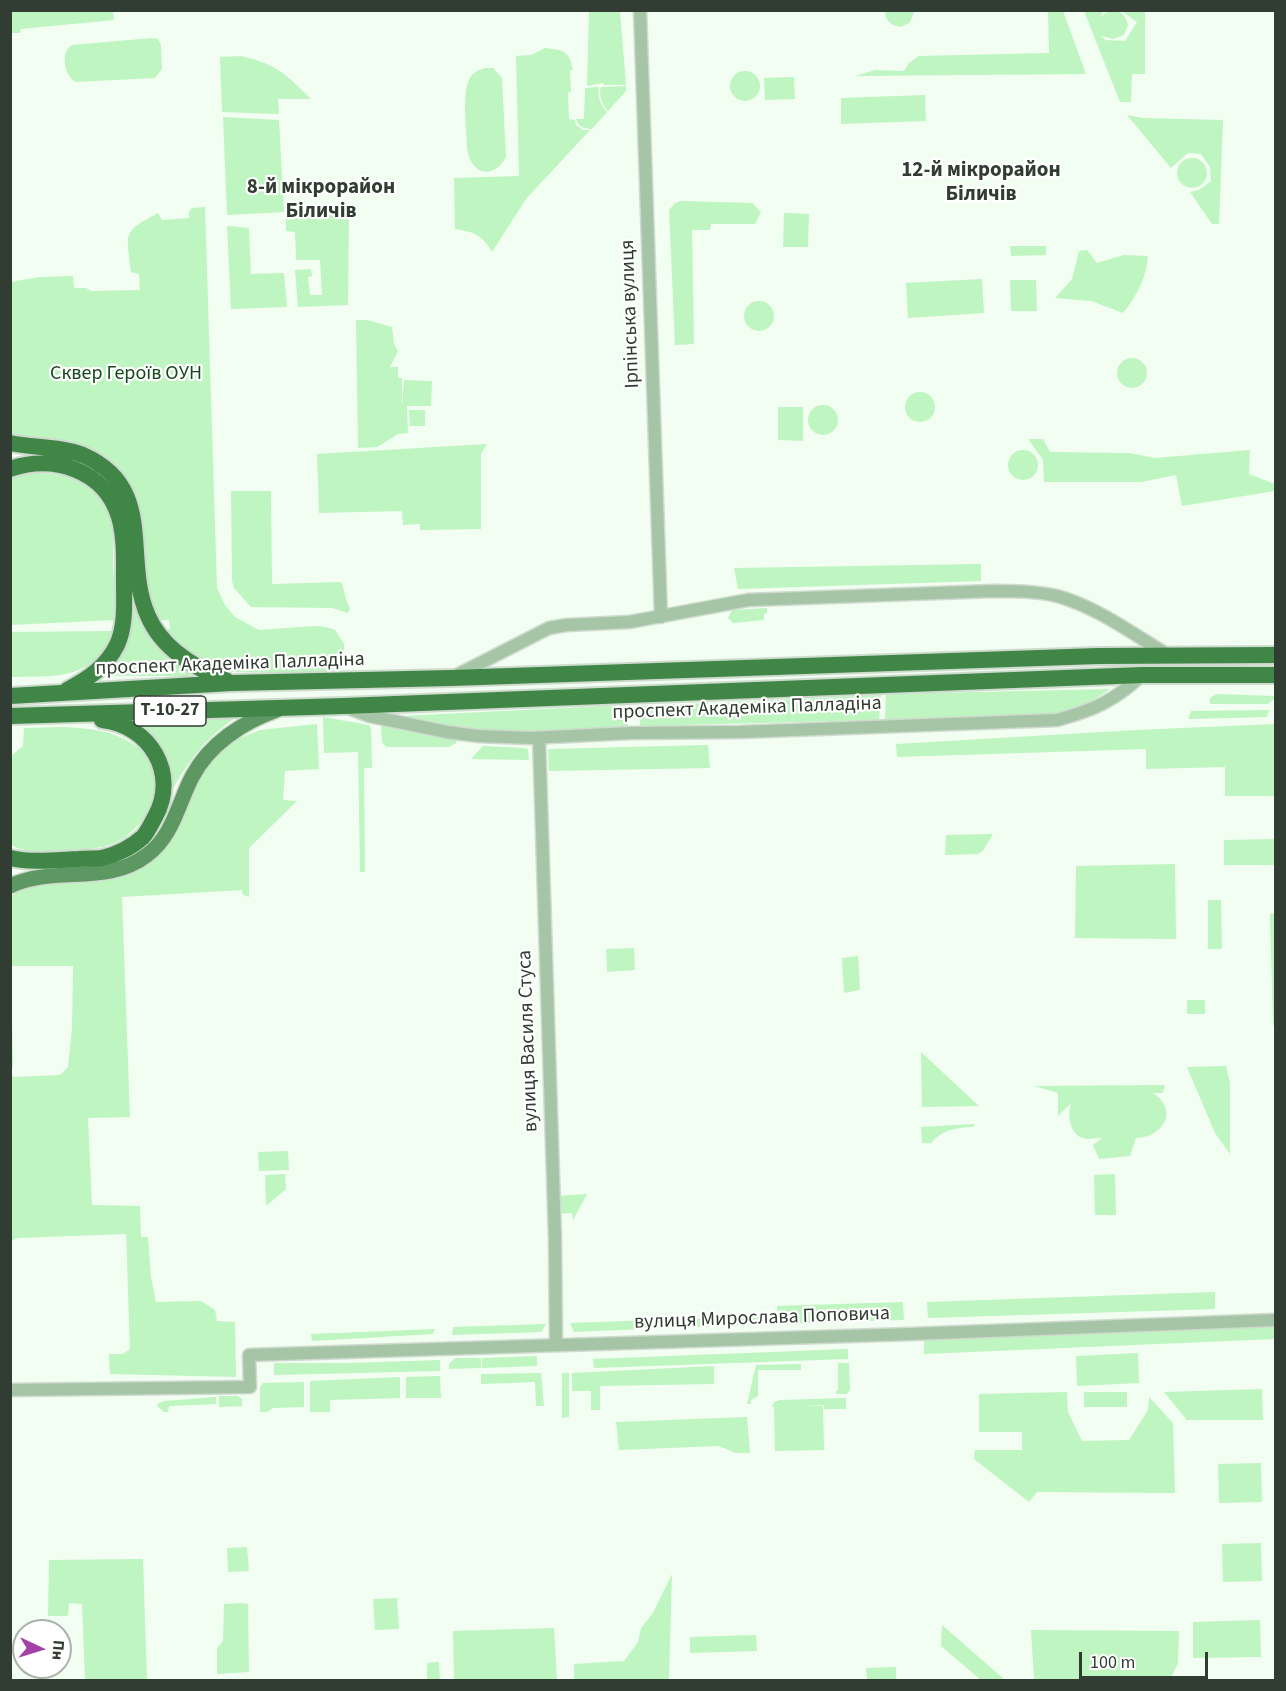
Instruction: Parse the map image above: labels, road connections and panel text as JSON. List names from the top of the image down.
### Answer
{
  "streets": {
    "highway": ["проспект Академіка Палладіна", "Т-10-27"],
    "street": ["Ірпінська вулиця", "вулиця Василя Стуса", "вулиця Мирослава Поповича"]
  },
  "crossings": [
    ["Ірпінська вулиця", "проспект Академіка Палладіна"],
    ["проспект Академіка Палладіна", "вулиця Василя Стуса"],
    ["вулиця Василя Стуса", "вулиця Мирослава Поповича"]
  ],
  "districts": ["12-й мікрорайон Біличів", "8-й мікрорайон Біличів"],
  "parks": ["Сквер Героїв ОУН"],
  "scale_bar": "100 m",
  "north": "right"
}
